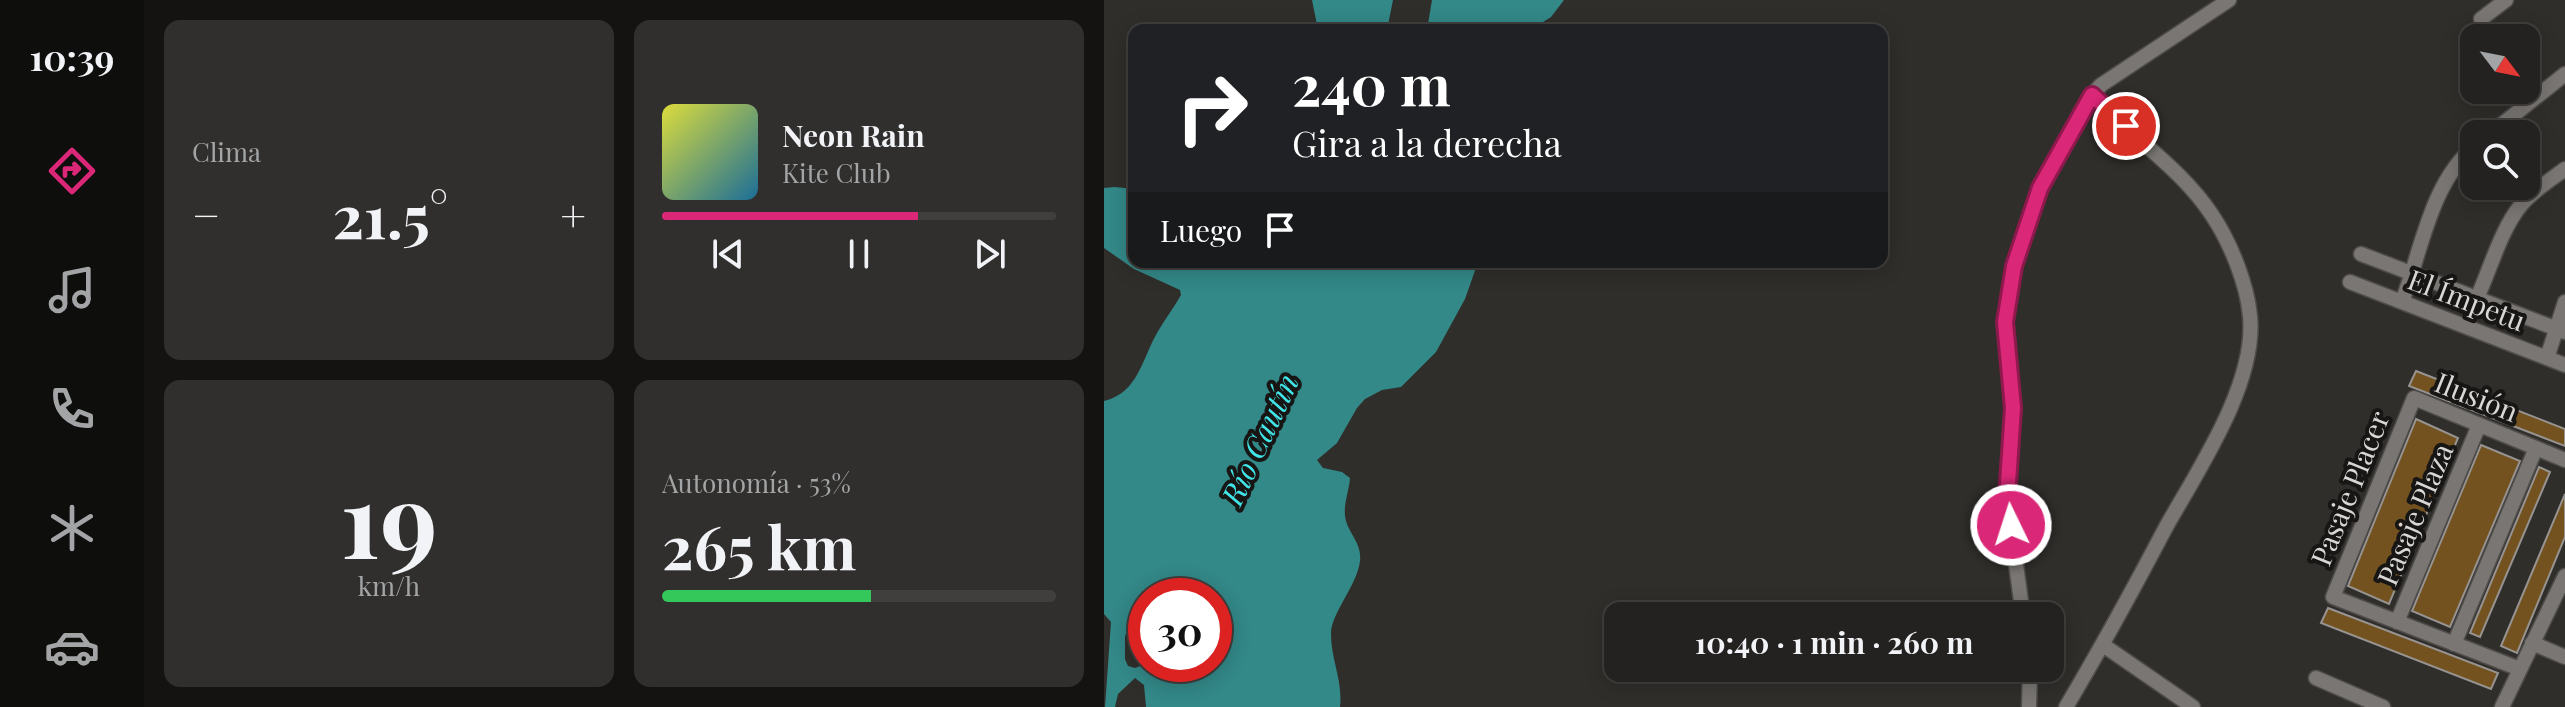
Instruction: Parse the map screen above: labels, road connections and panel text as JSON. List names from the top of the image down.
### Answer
{
  "streets": {
    "street": [
      "El Ímpetu",
      "Ilusión",
      "Pasaje Placer",
      "Pasaje Plaza"
    ]
  },
  "crossings": [
    ["Ilusión", "Pasaje Placer"],
    ["Ilusión", "Pasaje Plaza"],
    ["Pasaje Placer", "Pasaje Plaza"]
  ],
  "water": ["Río Cautín"],
  "north": "bottom right",
  "page": {
    "tabs": "10:39",
    "tile": [
      "Clima",
      ["19", "km/h"],
      ["Autonomía · 53%", "265 km"]
    ],
    "turn": ["240 m", "Gira a la derecha"],
    "song": ["Neon Rain", "Kite Club"],
    "heat": ["−", "21.5°", "+"],
    "then": "Luego",
    "limit": "30",
    "trip": "10:40 · 1 min · 260 m"
  }
}
